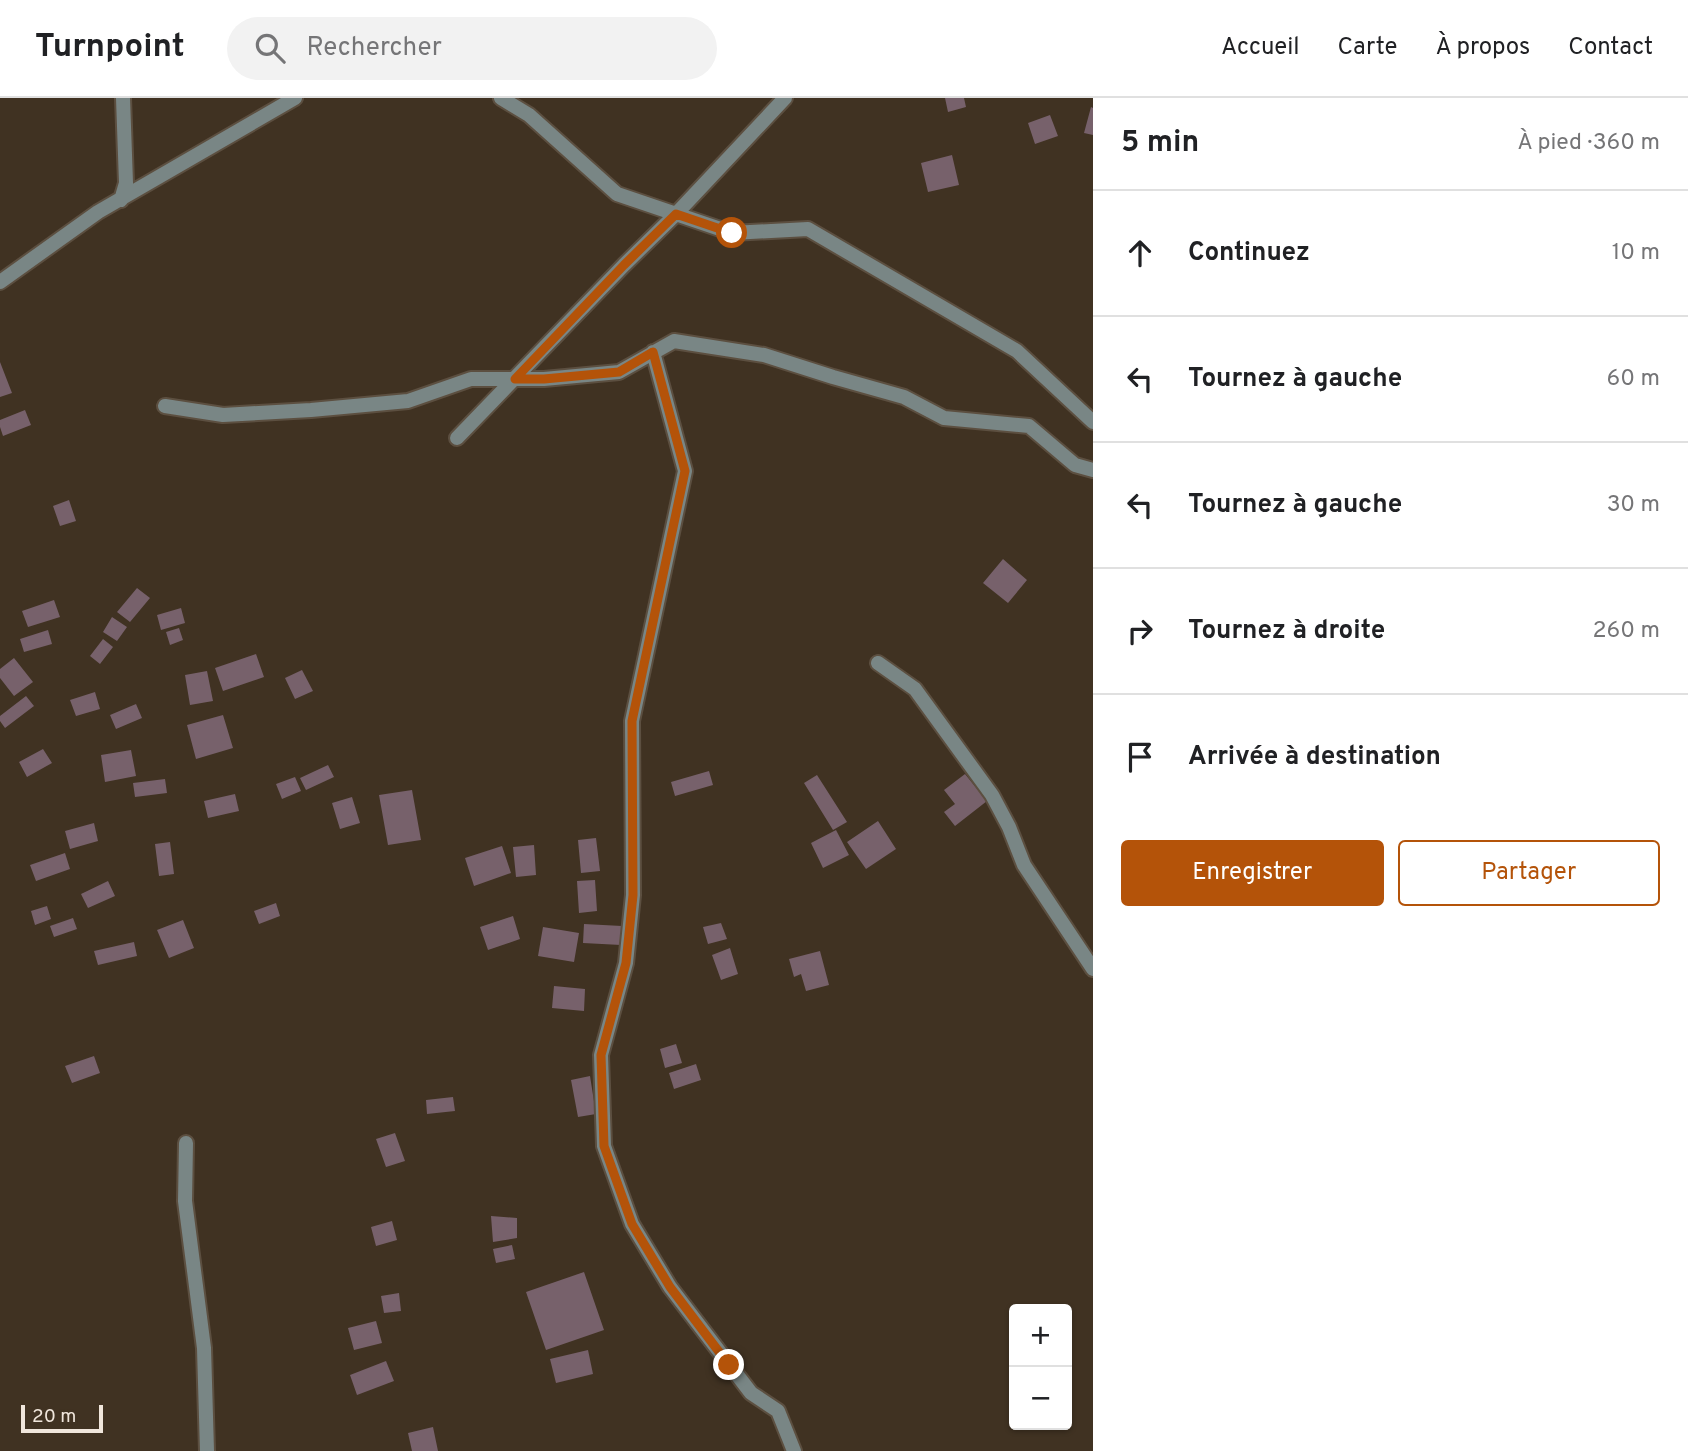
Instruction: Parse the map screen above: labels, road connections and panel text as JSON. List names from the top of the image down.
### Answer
{
  "scale_bar": "20 m",
  "page": {
    "header": "Turnpoint",
    "search": "Rechercher",
    "nav": [
      "Accueil",
      "Carte",
      "À propos",
      "Contact"
    ],
    "heading": ["5 min", "À pied · 360 m"],
    "list": [
      ["Continuez", "10 m"],
      ["Tournez à gauche", "60 m"],
      ["Tournez à gauche", "30 m"],
      ["Tournez à droite", "260 m"],
      "Arrivée à destination"
    ],
    "buttons": ["Enregistrer", "Partager"],
    "map_buttons": ["+", "−"],
    "scale": "20 m"
  }
}
